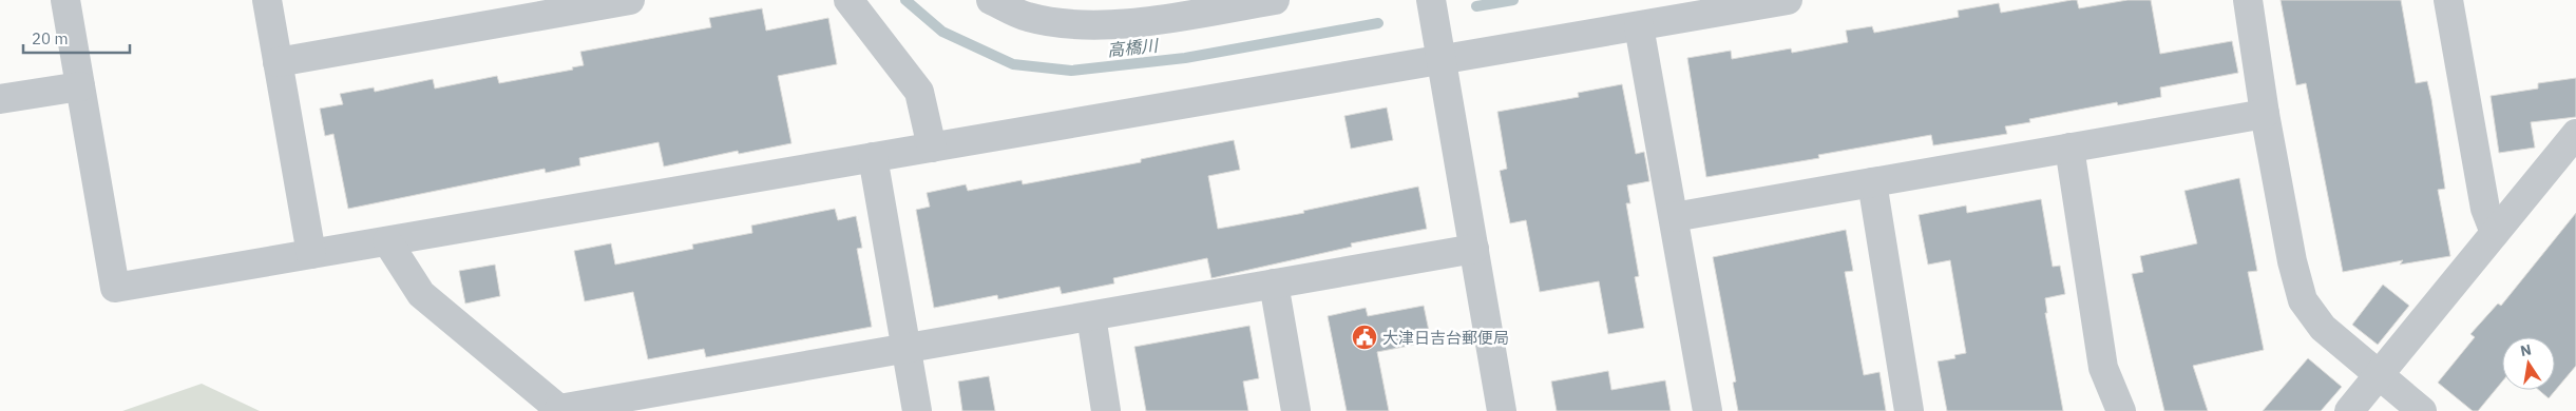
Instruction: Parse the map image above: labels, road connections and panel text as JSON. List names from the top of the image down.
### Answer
{
  "water": ["高橋川"],
  "places": {
    "public building": ["大津日吉台郵便局"]
  },
  "scale_bar": "20 m",
  "north": "top"
}
